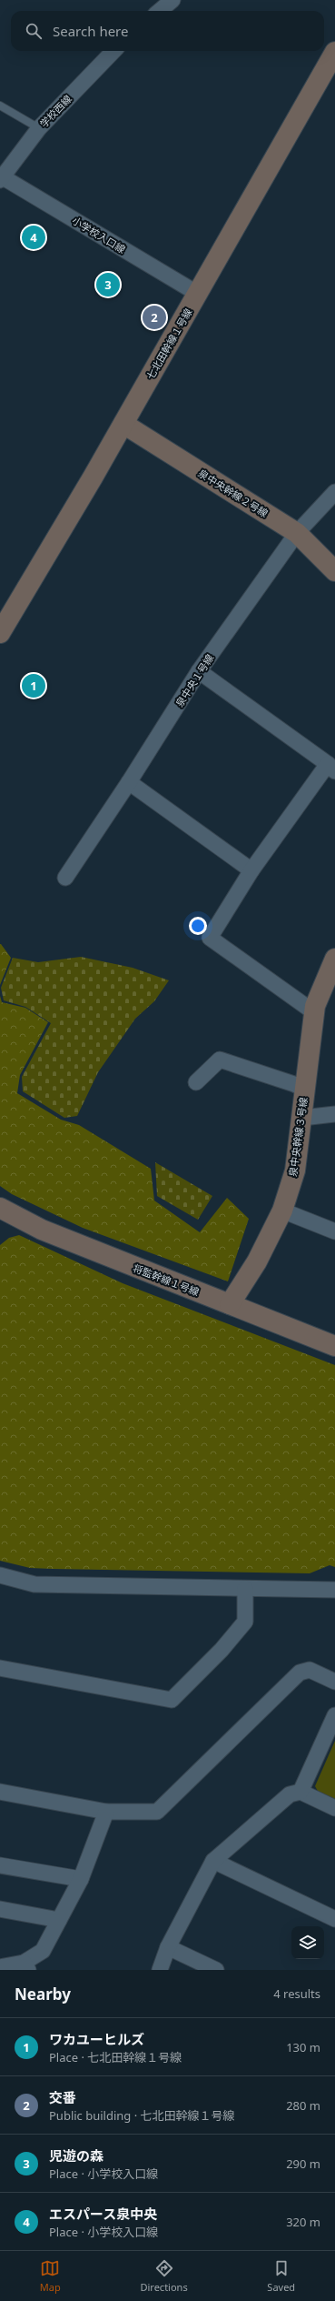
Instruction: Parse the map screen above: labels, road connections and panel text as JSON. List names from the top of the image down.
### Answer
{
  "streets": {
    "street": [
      "学校西線",
      "小学校入口線",
      "七北田幹線１号線",
      "泉中央幹線２号線",
      "泉中央１号線",
      "泉中央幹線３号線",
      "将監幹線１号線"
    ]
  },
  "crossings": [
    ["学校西線", "小学校入口線"],
    ["小学校入口線", "七北田幹線１号線"],
    ["七北田幹線１号線", "泉中央幹線２号線"],
    ["泉中央幹線２号線", "泉中央１号線"],
    ["泉中央幹線３号線", "将監幹線１号線"]
  ],
  "page": {
    "search": "Search here",
    "pins": [
      "4",
      "3",
      "2",
      "1"
    ],
    "heading": ["Nearby", "4 results"],
    "list": [
      {
        "mark": "1",
        "name": "ワカユーヒルズ",
        "note": "Place · 七北田幹線１号線",
        "value": "130 m"
      },
      {
        "mark": "2",
        "name": "交番",
        "note": "Public building · 七北田幹線１号線",
        "value": "280 m"
      },
      {
        "mark": "3",
        "name": "児遊の森",
        "note": "Place · 小学校入口線",
        "value": "290 m"
      },
      {
        "mark": "4",
        "name": "エスパース泉中央",
        "note": "Place · 小学校入口線",
        "value": "320 m"
      }
    ],
    "nav": ["Map", "Directions", "Saved"]
  }
}
